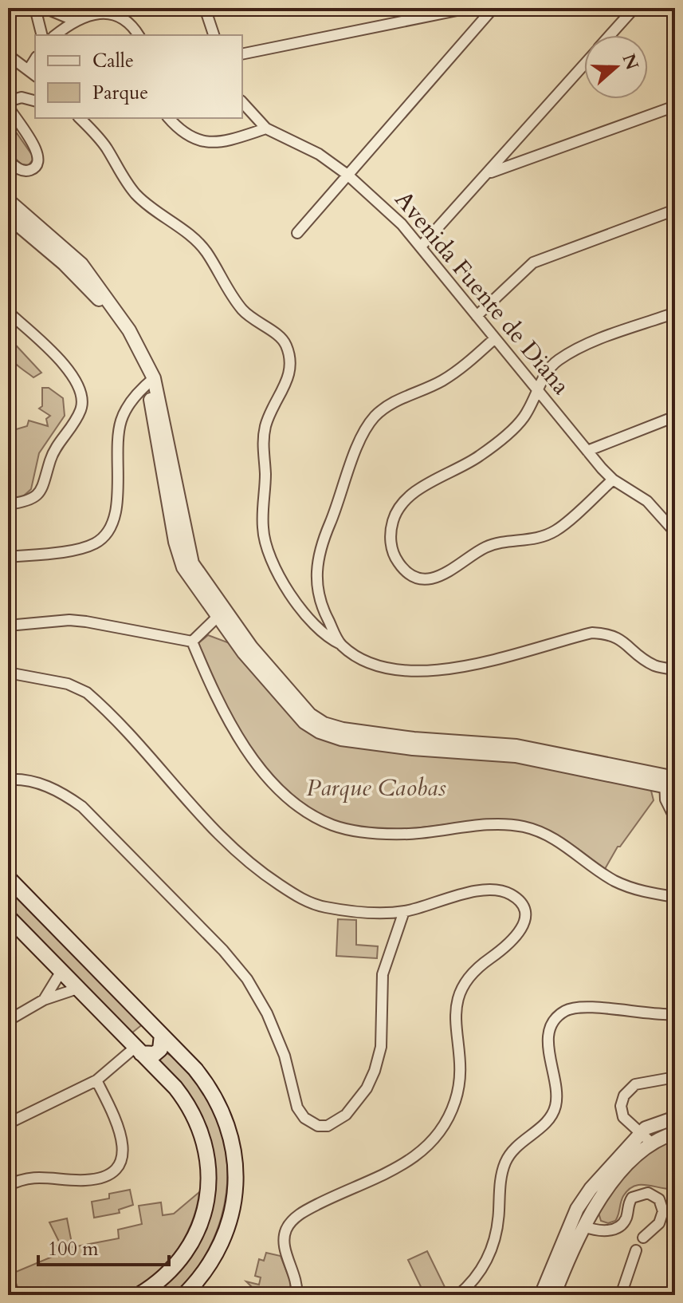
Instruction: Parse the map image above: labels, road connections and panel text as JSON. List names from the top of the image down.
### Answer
{
  "streets": {
    "street": ["Avenida Fuente de Diana"]
  },
  "parks": ["Parque Caobas"],
  "legend": ["Calle", "Parque"],
  "scale_bar": "100 m",
  "north": "right"
}
